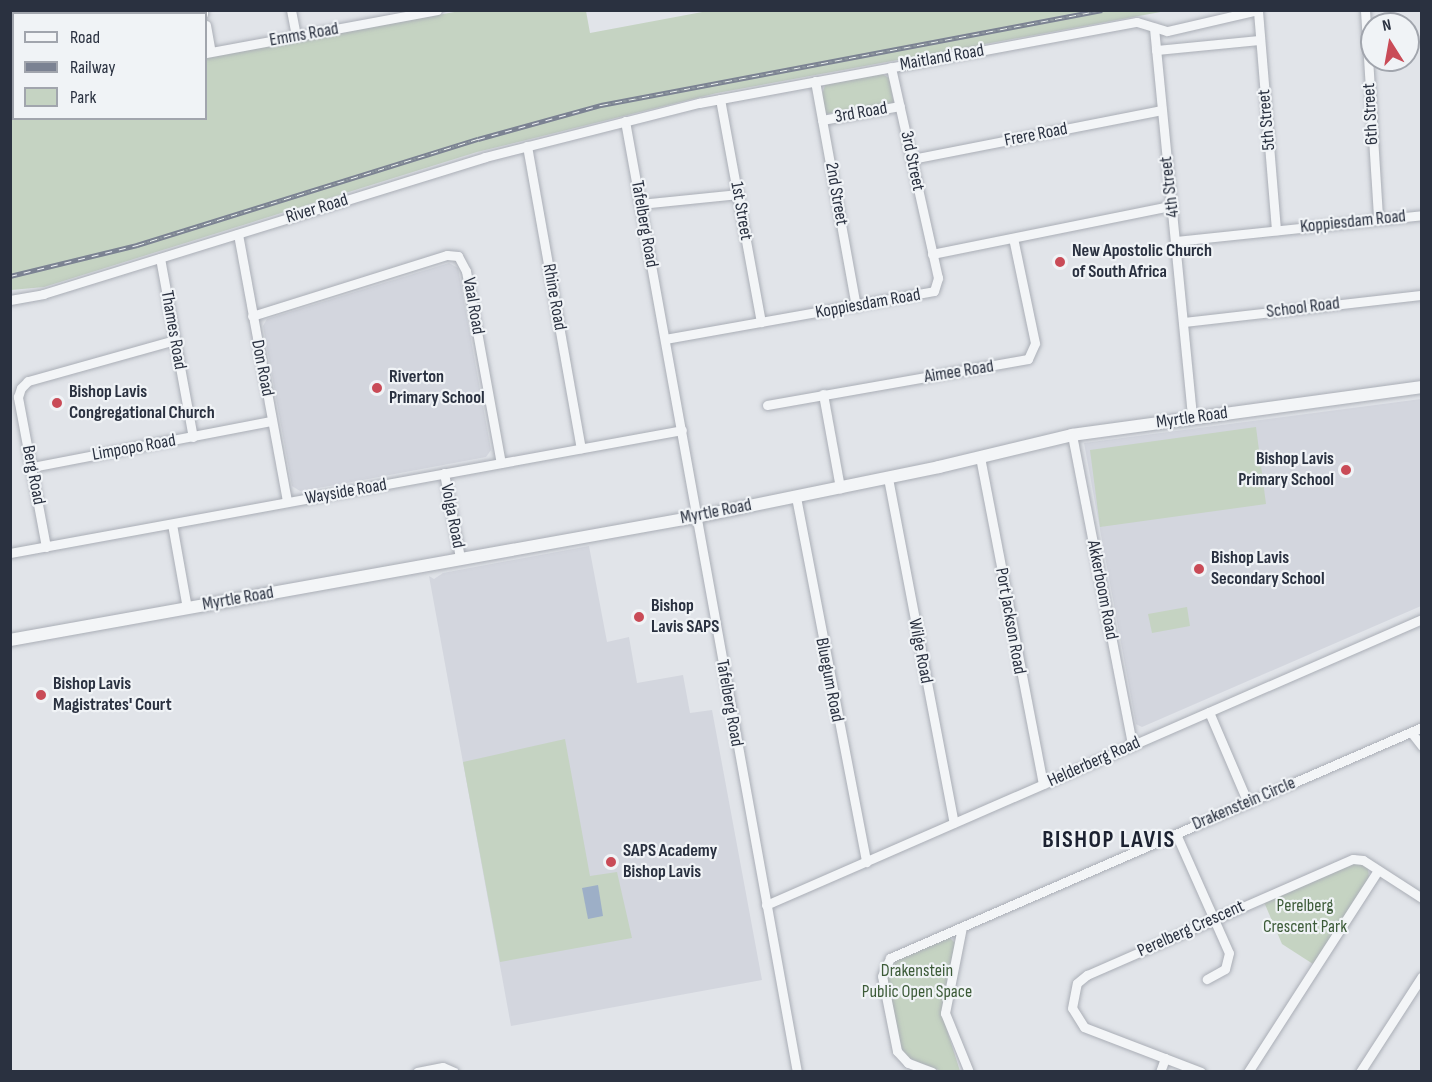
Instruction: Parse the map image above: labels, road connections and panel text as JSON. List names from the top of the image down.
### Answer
{
  "streets": {
    "street": [
      "Emms Road",
      "Maitland Road",
      "3rd Road",
      "6th Street",
      "5th Street",
      "Frere Road",
      "3rd Street",
      "4th Street",
      "2nd Street",
      "River Road",
      "1st Street",
      "Koppiesdam Road",
      "Tafelberg Road",
      "Rhine Road",
      "Vaal Road",
      "School Road",
      "Thames Road",
      "Don Road",
      "Aimee Road",
      "Myrtle Road",
      "Limpopo Road",
      "Berg Road",
      "Wayside Road",
      "Volga Road",
      "Akkerboom Road",
      "Port Jackson Road",
      "Wilge Road",
      "Bluegum Road",
      "Helderberg Road",
      "Drakenstein Circle",
      "Perelberg Crescent"
    ]
  },
  "crossings": [
    ["Maitland Road", "5th Street"],
    ["Maitland Road", "3rd Street"],
    ["Maitland Road", "4th Street"],
    ["Maitland Road", "2nd Street"],
    ["Maitland Road", "River Road"],
    ["Maitland Road", "1st Street"],
    ["Maitland Road", "Tafelberg Road"],
    ["3rd Road", "3rd Street"],
    ["3rd Road", "2nd Street"],
    ["6th Street", "Koppiesdam Road"],
    ["5th Street", "Koppiesdam Road"],
    ["Frere Road", "3rd Street"],
    ["Frere Road", "4th Street"],
    ["3rd Street", "Koppiesdam Road"],
    ["4th Street", "Koppiesdam Road"],
    ["4th Street", "School Road"],
    ["4th Street", "Myrtle Road"],
    ["2nd Street", "Koppiesdam Road"],
    ["River Road", "Tafelberg Road"],
    ["River Road", "Rhine Road"],
    ["River Road", "Thames Road"],
    ["River Road", "Don Road"],
    ["1st Street", "Koppiesdam Road"],
    ["Koppiesdam Road", "Tafelberg Road"],
    ["Tafelberg Road", "Myrtle Road"],
    ["Tafelberg Road", "Wayside Road"],
    ["Tafelberg Road", "Helderberg Road"],
    ["Rhine Road", "Wayside Road"],
    ["Vaal Road", "Don Road"],
    ["Vaal Road", "Wayside Road"],
    ["Thames Road", "Limpopo Road"],
    ["Thames Road", "Berg Road"],
    ["Don Road", "Limpopo Road"],
    ["Don Road", "Wayside Road"],
    ["Myrtle Road", "Volga Road"],
    ["Myrtle Road", "Akkerboom Road"],
    ["Myrtle Road", "Port Jackson Road"],
    ["Myrtle Road", "Wilge Road"],
    ["Myrtle Road", "Bluegum Road"],
    ["Limpopo Road", "Berg Road"],
    ["Berg Road", "Wayside Road"],
    ["Wayside Road", "Volga Road"],
    ["Akkerboom Road", "Helderberg Road"],
    ["Port Jackson Road", "Helderberg Road"],
    ["Wilge Road", "Helderberg Road"],
    ["Bluegum Road", "Helderberg Road"]
  ],
  "districts": ["BISHOP LAVIS"],
  "parks": ["Perelberg Crescent Park", "Drakenstein Public Open Space"],
  "places": [
    "New Apostolic Church of South Africa",
    "Riverton Primary School",
    "Bishop Lavis Congregational Church",
    "Bishop Lavis Primary School",
    "Bishop Lavis Secondary School",
    "Bishop Lavis SAPS",
    "Bishop Lavis Magistrates' Court",
    "SAPS Academy Bishop Lavis"
  ],
  "legend": ["Road", "Railway", "Park"],
  "north": "top"
}
